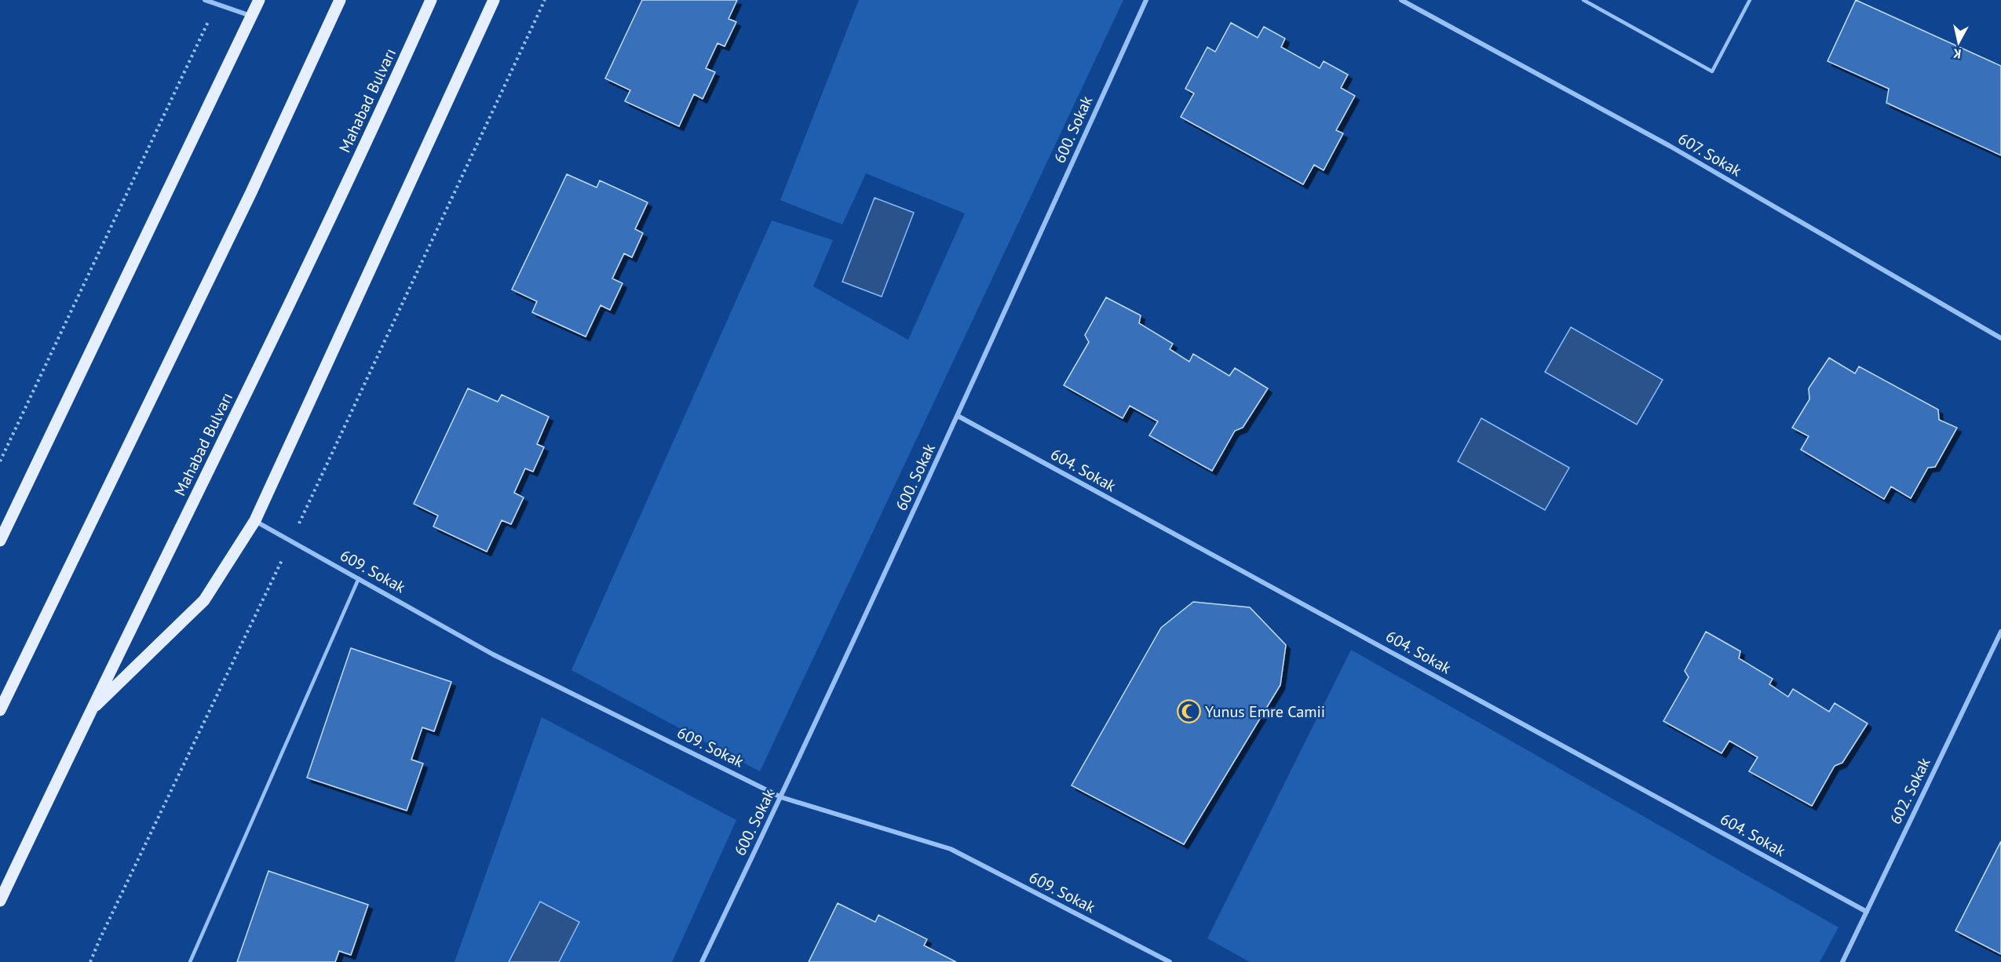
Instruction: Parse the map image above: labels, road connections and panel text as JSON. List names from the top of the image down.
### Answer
{
  "streets": {
    "main road": ["Mahabad Bulvarı"],
    "street": [
      "600. Sokak",
      "607. Sokak",
      "604. Sokak",
      "609. Sokak",
      "602. Sokak"
    ]
  },
  "crossings": [
    ["600. Sokak", "604. Sokak"],
    ["600. Sokak", "609. Sokak"],
    ["604. Sokak", "602. Sokak"]
  ],
  "places": {
    "mosque": ["Yunus Emre Camii"]
  },
  "north": "bottom"
}
